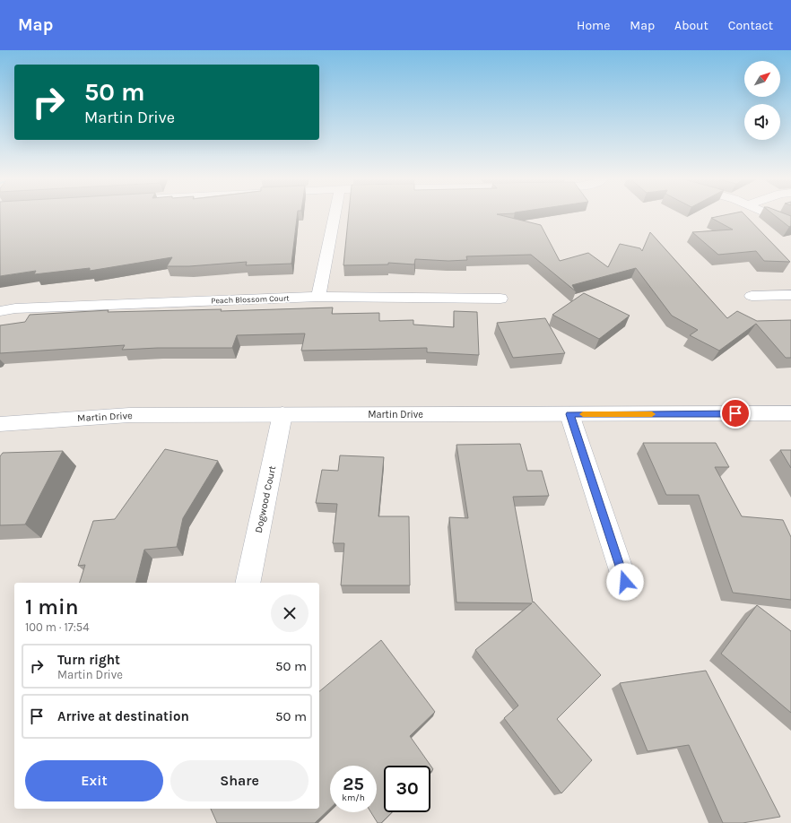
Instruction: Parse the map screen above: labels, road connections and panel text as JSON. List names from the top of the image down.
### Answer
{
  "streets": {
    "street": ["Peach Blossom Court", "Martin Drive", "Dogwood Court"]
  },
  "crossings": [
    ["Martin Drive", "Dogwood Court"]
  ],
  "north": "top right",
  "page": {
    "header": "Map",
    "nav": [
      "Home",
      "Map",
      "About",
      "Contact"
    ],
    "turn": ["50 m", "Martin Drive"],
    "heading": ["1 min", "100 m · 17:54"],
    "list": [
      {
        "name": "Turn right",
        "note": "Martin Drive",
        "value": "50 m"
      },
      {
        "name": "Arrive at destination",
        "value": "50 m"
      }
    ],
    "buttons": ["Exit", "Share"],
    "speed": "25 km/h",
    "limit": "30"
  }
}
